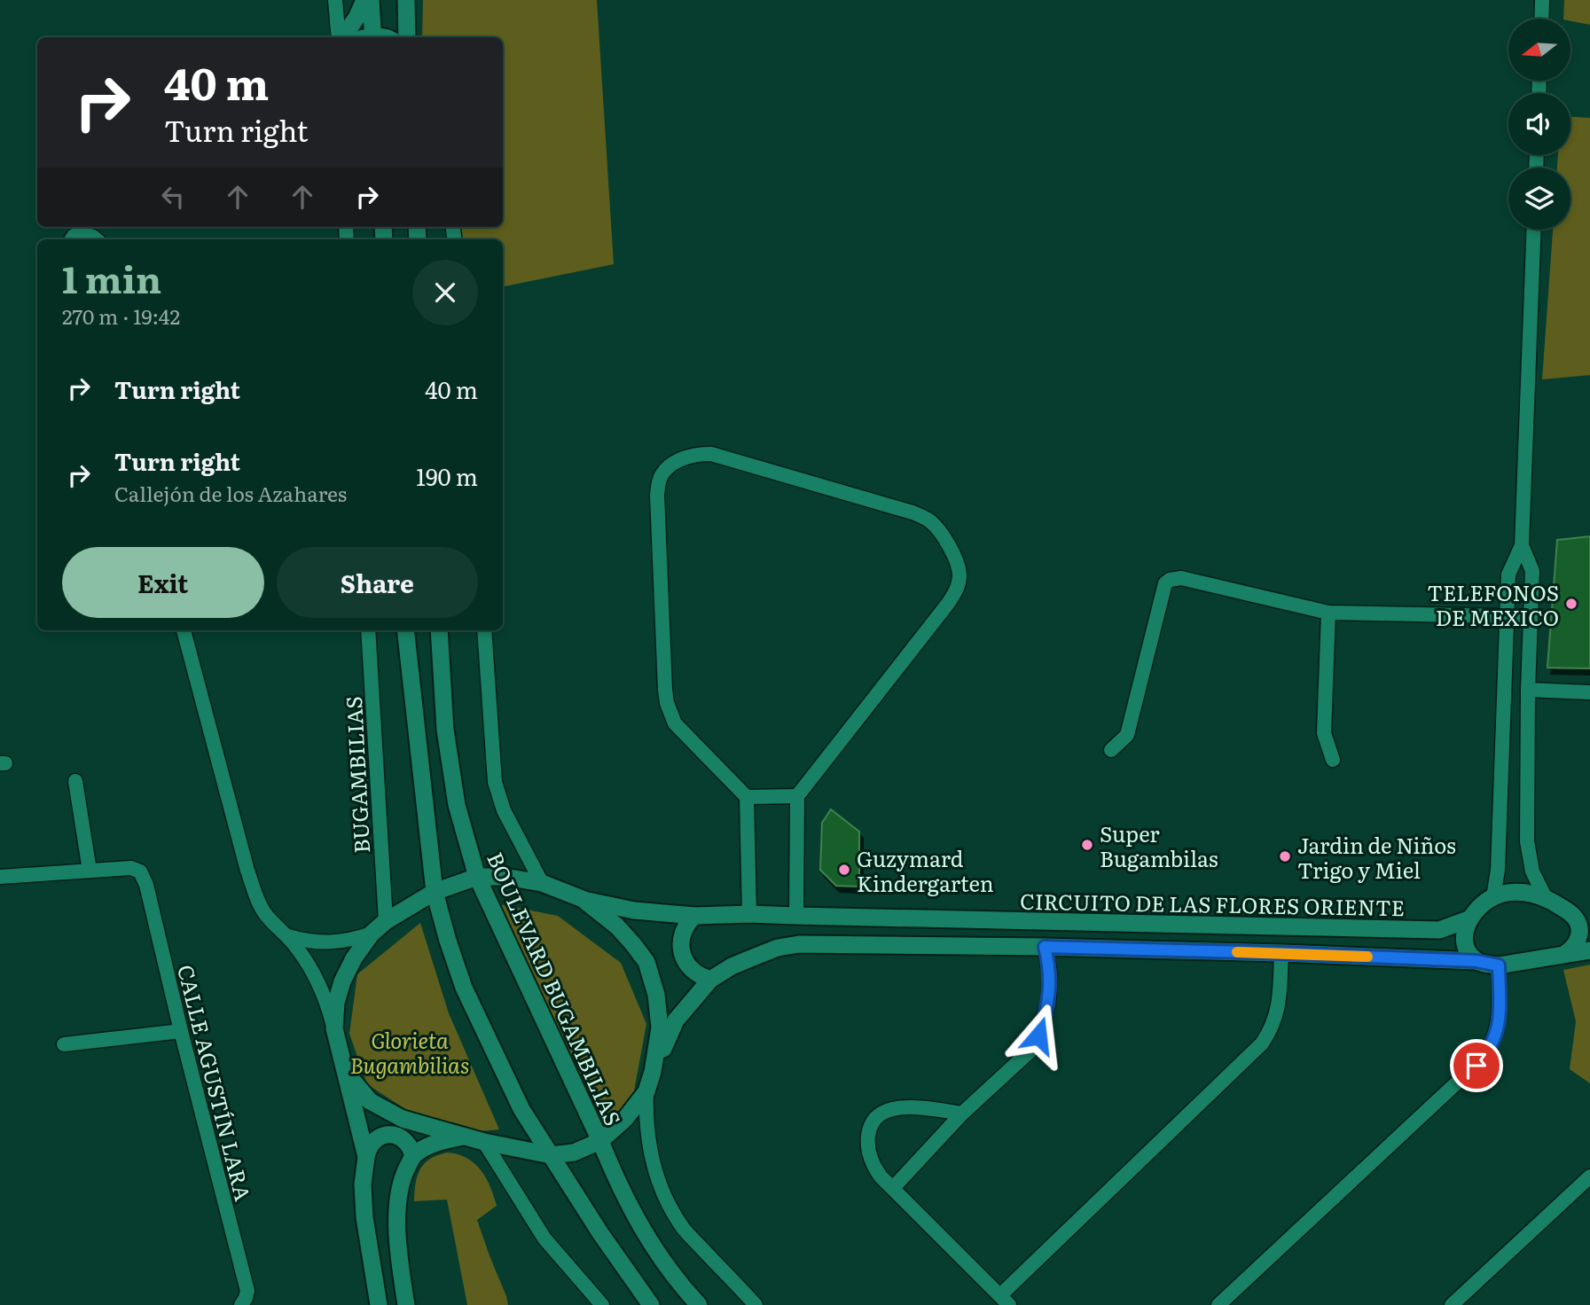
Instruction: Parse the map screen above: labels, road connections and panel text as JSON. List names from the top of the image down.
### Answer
{
  "streets": {
    "street": [
      "BUGAMBILIAS",
      "CIRCUITO DE LAS FLORES ORIENTE",
      "BOULEVARD BUGAMBILIAS",
      "CALLE AGUSTÍN LARA"
    ]
  },
  "parks": ["Glorieta Bugambilias"],
  "places": [
    "TELEFONOS DE MEXICO",
    "Super Bugambilas",
    "Jardin de Niños Trigo y Miel",
    "Guzymard Kindergarten"
  ],
  "north": "left",
  "page": {
    "turn": ["40 m", "Turn right"],
    "heading": ["1 min", "270 m · 19:42"],
    "list": [
      {
        "name": "Turn right",
        "value": "40 m"
      },
      {
        "name": "Turn right",
        "note": "Callejón de los Azahares",
        "value": "190 m"
      }
    ],
    "buttons": ["Exit", "Share"]
  }
}
